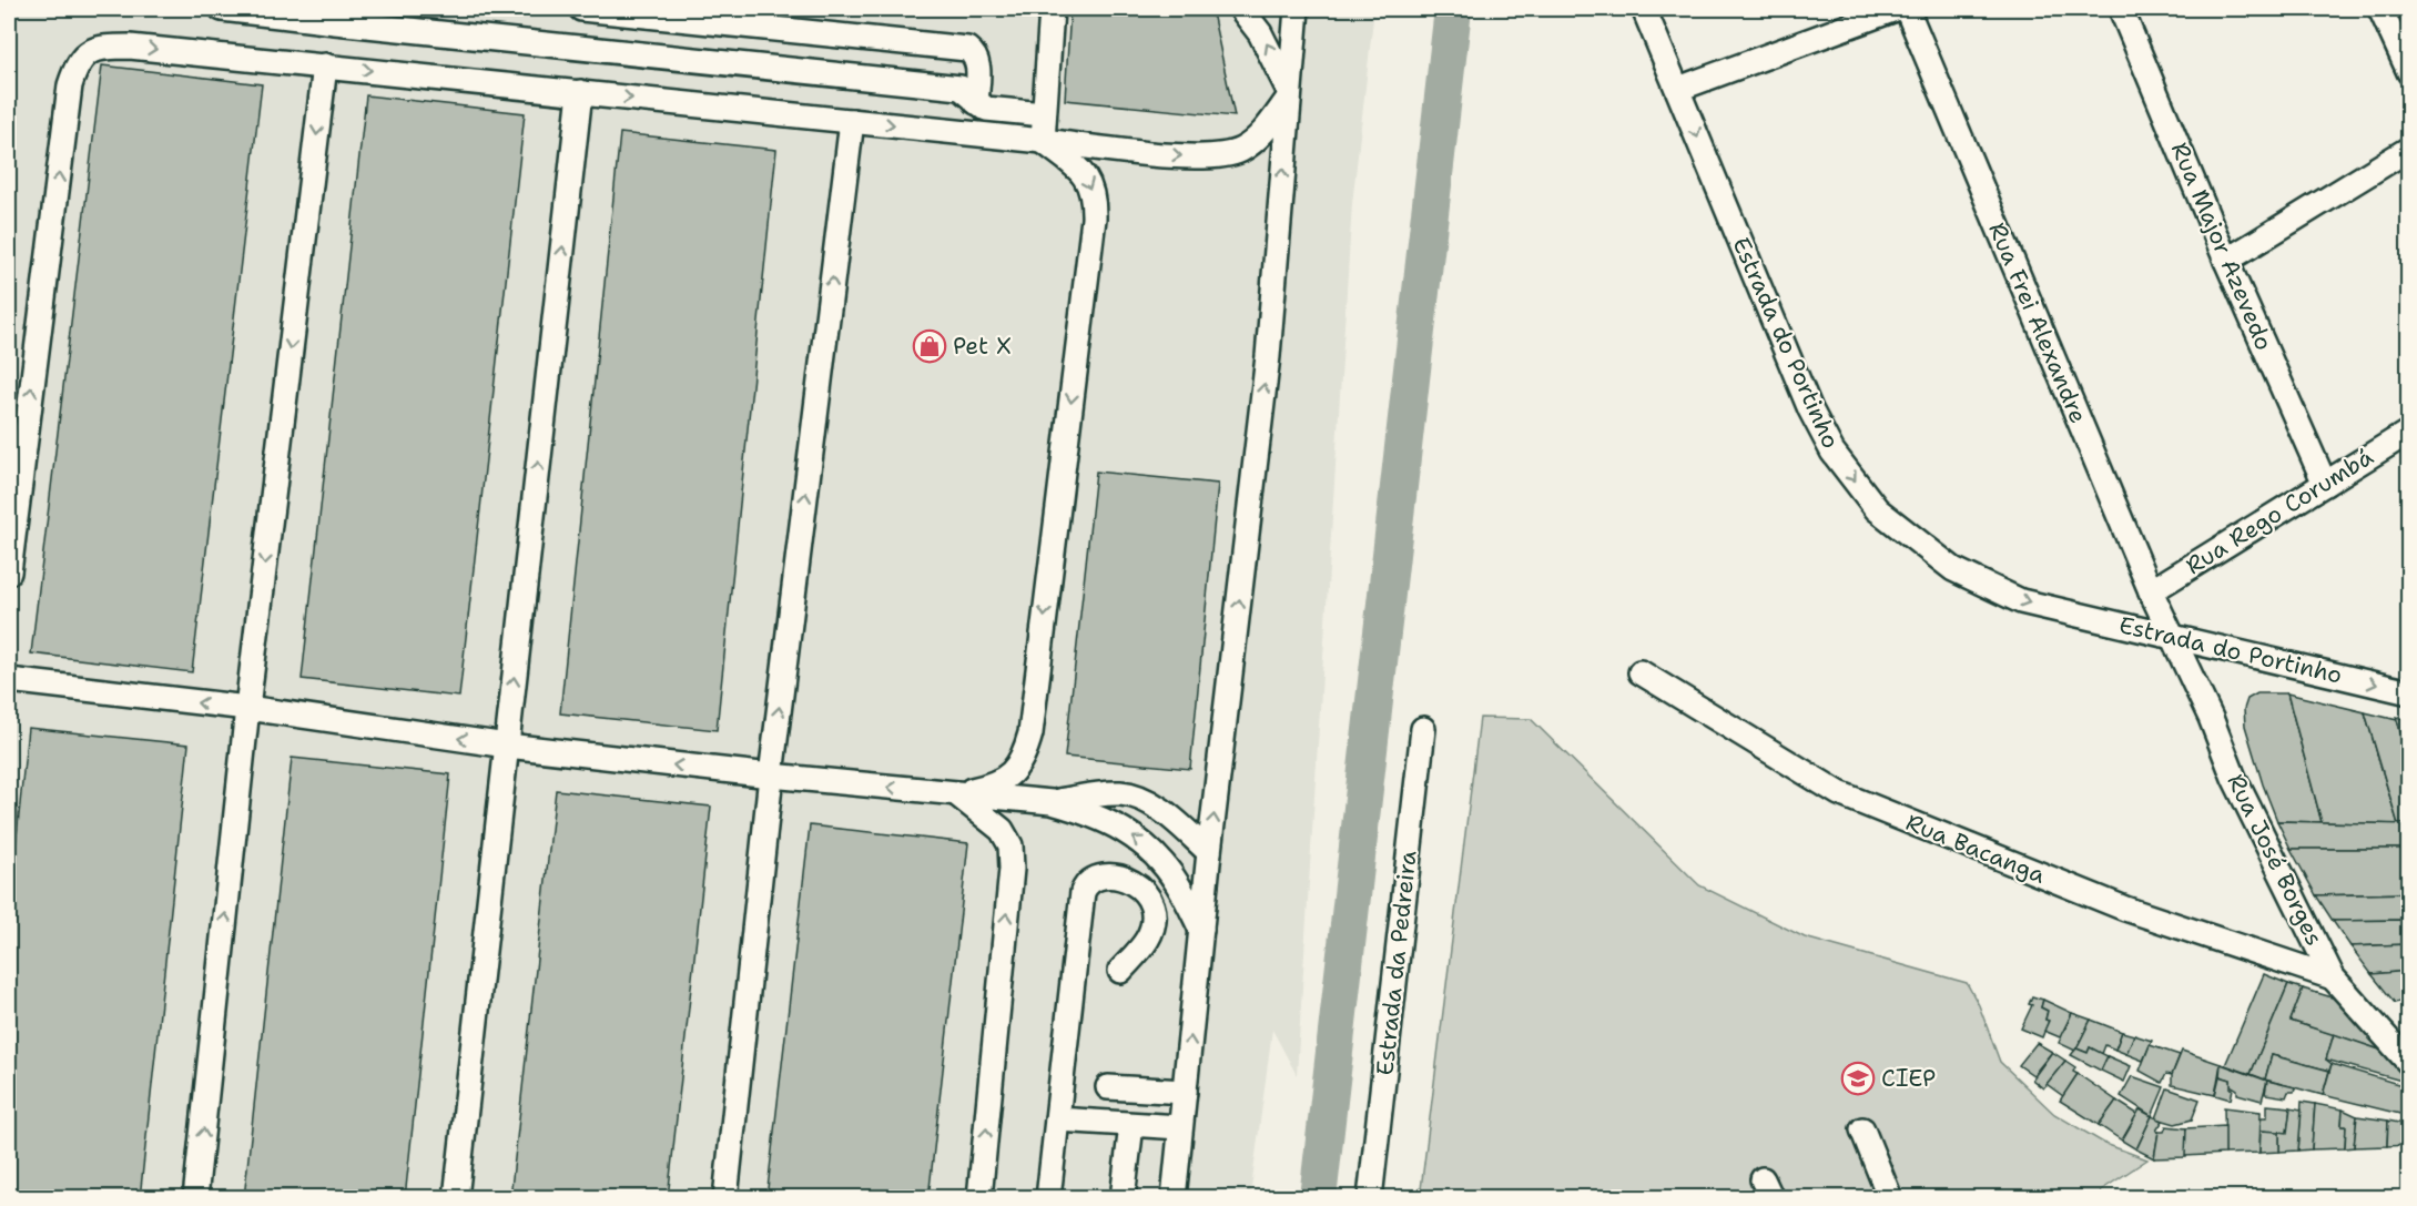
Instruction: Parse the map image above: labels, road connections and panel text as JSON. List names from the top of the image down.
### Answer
{
  "streets": {
    "street": [
      "Rua Major Azevedo",
      "Rua Frei Alexandre",
      "Estrada do Portinho",
      "Rua Rego Corumbá",
      "Rua Bacanga",
      "Rua José Borges",
      "Estrada da Pedreira"
    ]
  },
  "crossings": [
    ["Rua Major Azevedo", "Rua Rego Corumbá"],
    ["Rua Frei Alexandre", "Estrada do Portinho"],
    ["Rua Frei Alexandre", "Rua Rego Corumbá"],
    ["Rua Frei Alexandre", "Rua José Borges"],
    ["Estrada do Portinho", "Rua José Borges"],
    ["Rua Bacanga", "Rua José Borges"]
  ],
  "one_way": ["Estrada do Portinho"],
  "places": {
    "shop": ["Pet X"],
    "school or university": ["CIEP"]
  }
}
